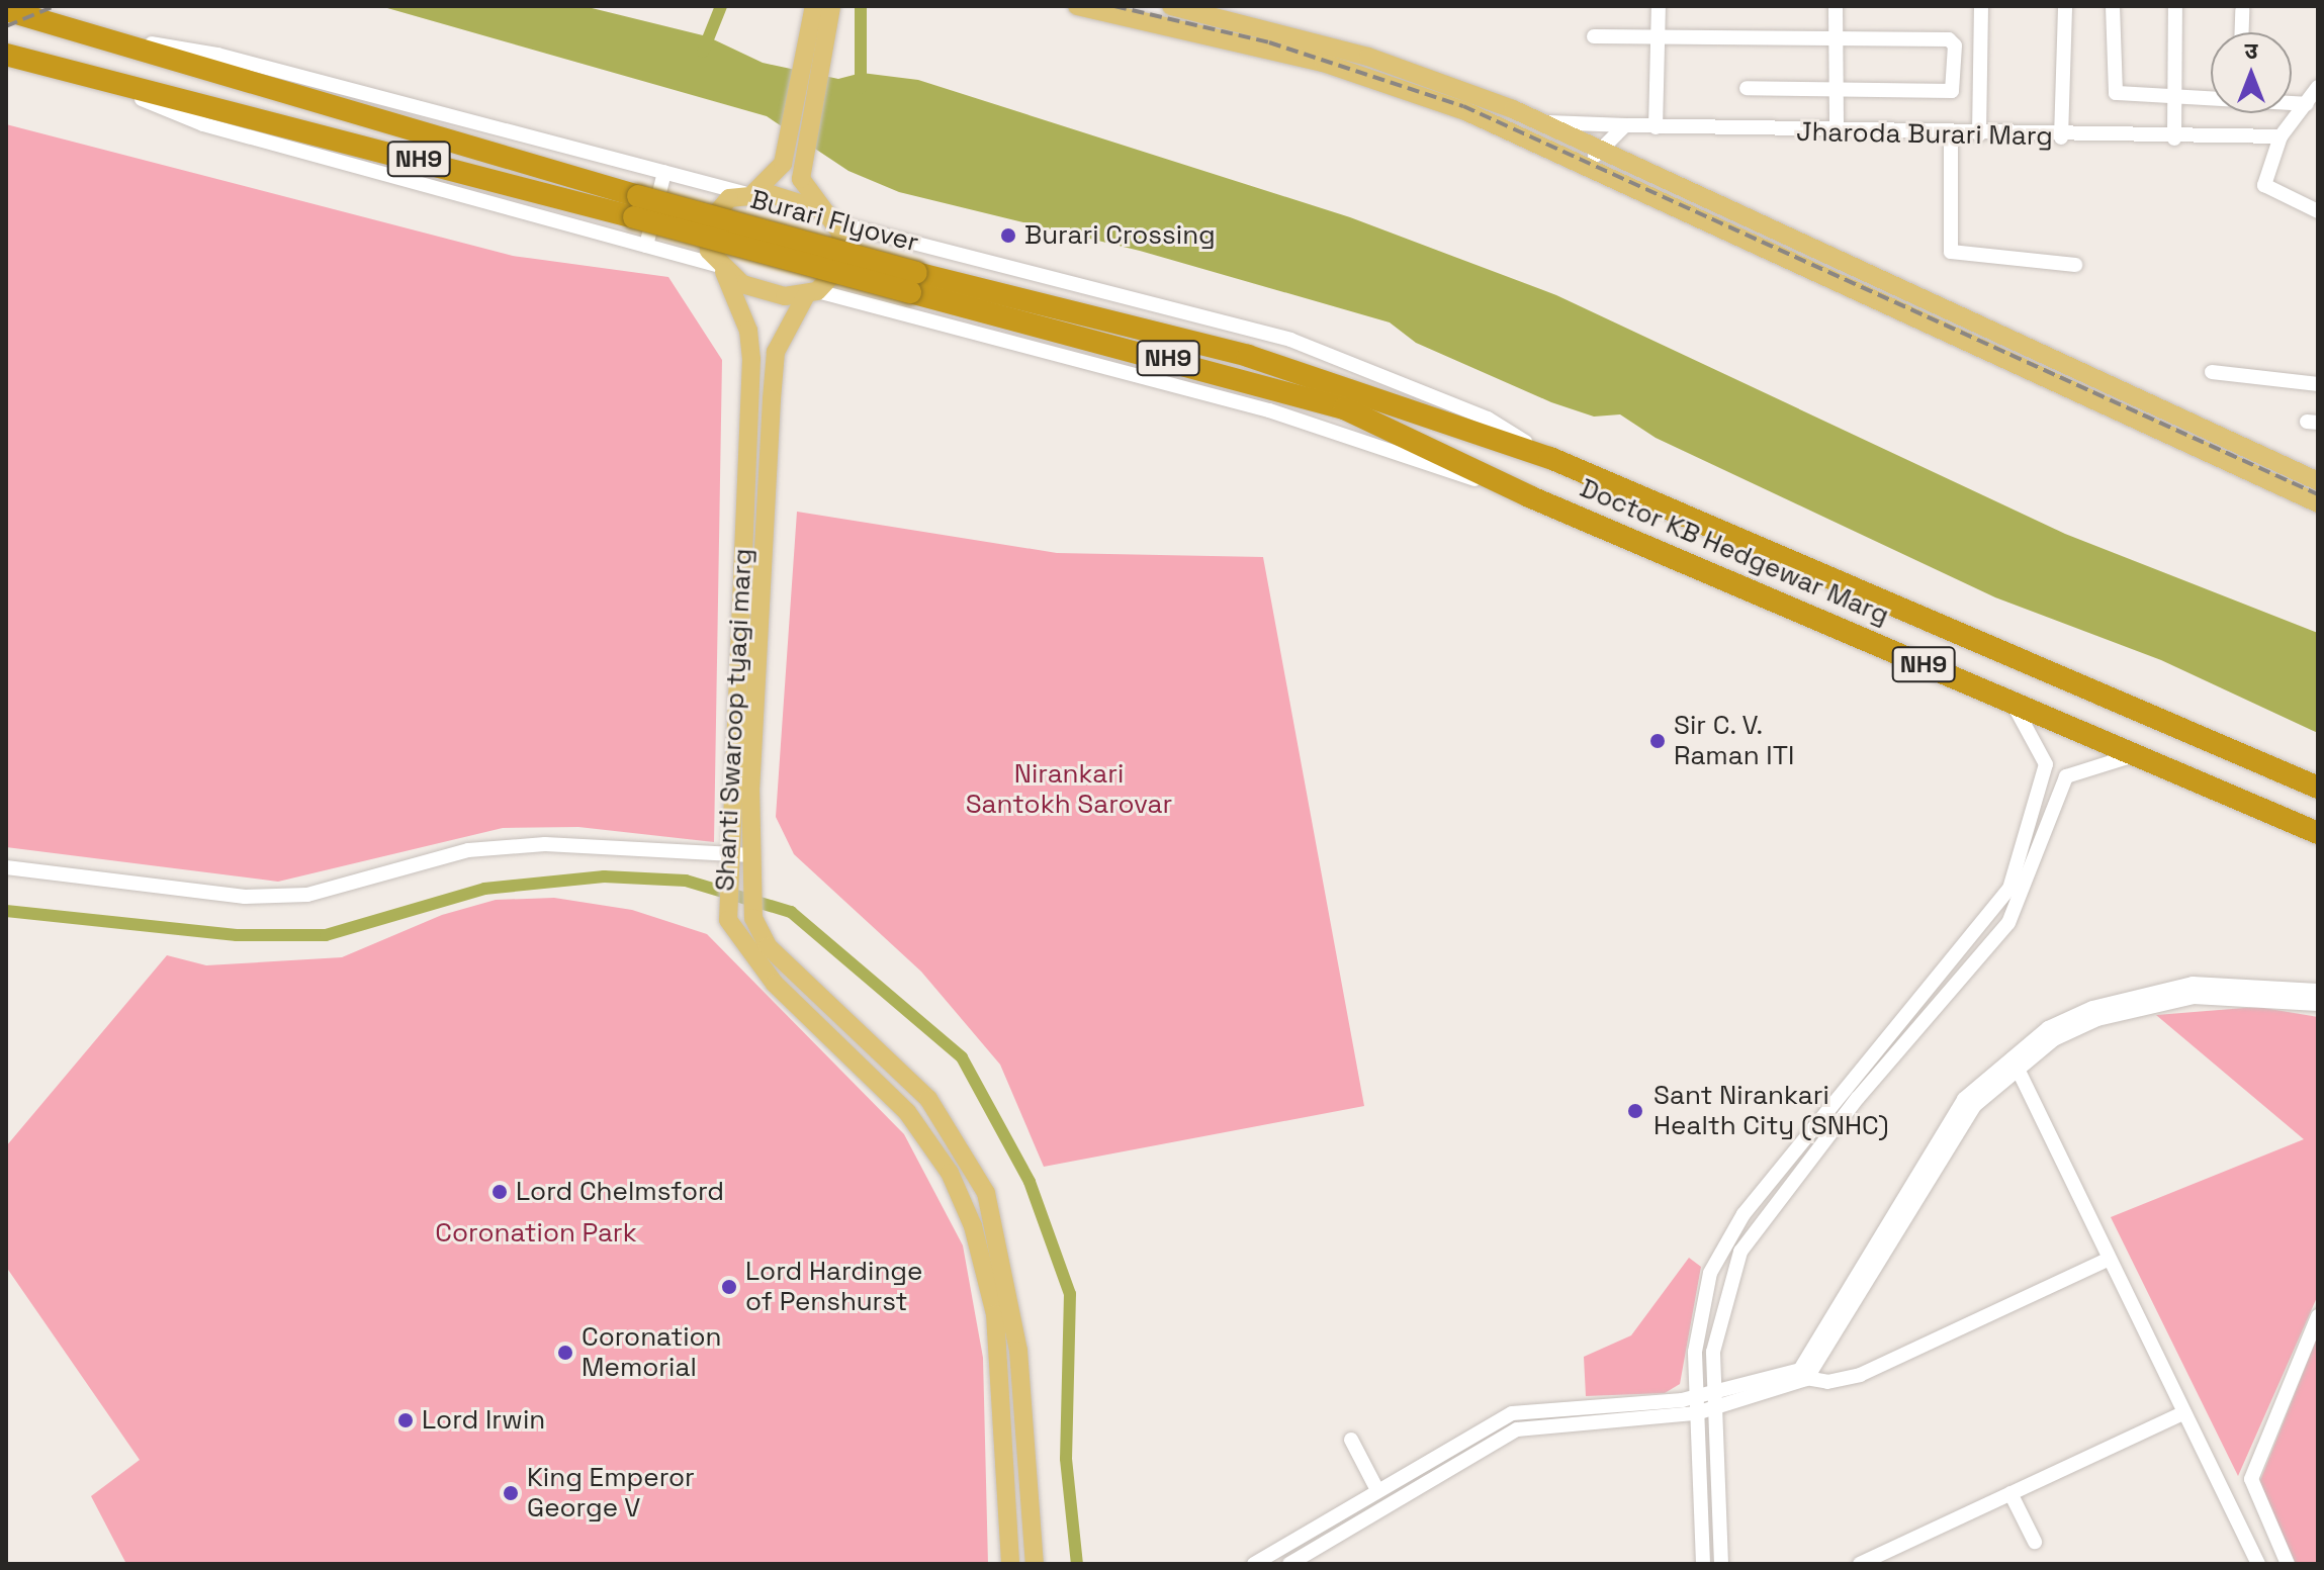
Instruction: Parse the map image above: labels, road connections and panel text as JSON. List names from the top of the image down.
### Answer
{
  "streets": {
    "highway": ["NH9", "Burari Flyover", "Doctor KB Hedgewar Marg"],
    "main road": ["Shanti Swaroop tyagi marg"],
    "street": ["Jharoda Burari Marg"]
  },
  "crossings": [
    ["NH9", "Burari Flyover"],
    ["Burari Flyover", "Doctor KB Hedgewar Marg"]
  ],
  "parks": ["Nirankari Santokh Sarovar", "Coronation Park"],
  "places": [
    "Burari Crossing",
    "Sir C. V. Raman ITI",
    "Sant Nirankari Health City (SNHC)",
    "Lord Chelmsford",
    "Lord Hardinge of Penshurst",
    "Coronation Memorial",
    "Lord Irwin",
    "King Emperor George V"
  ],
  "north": "top"
}
